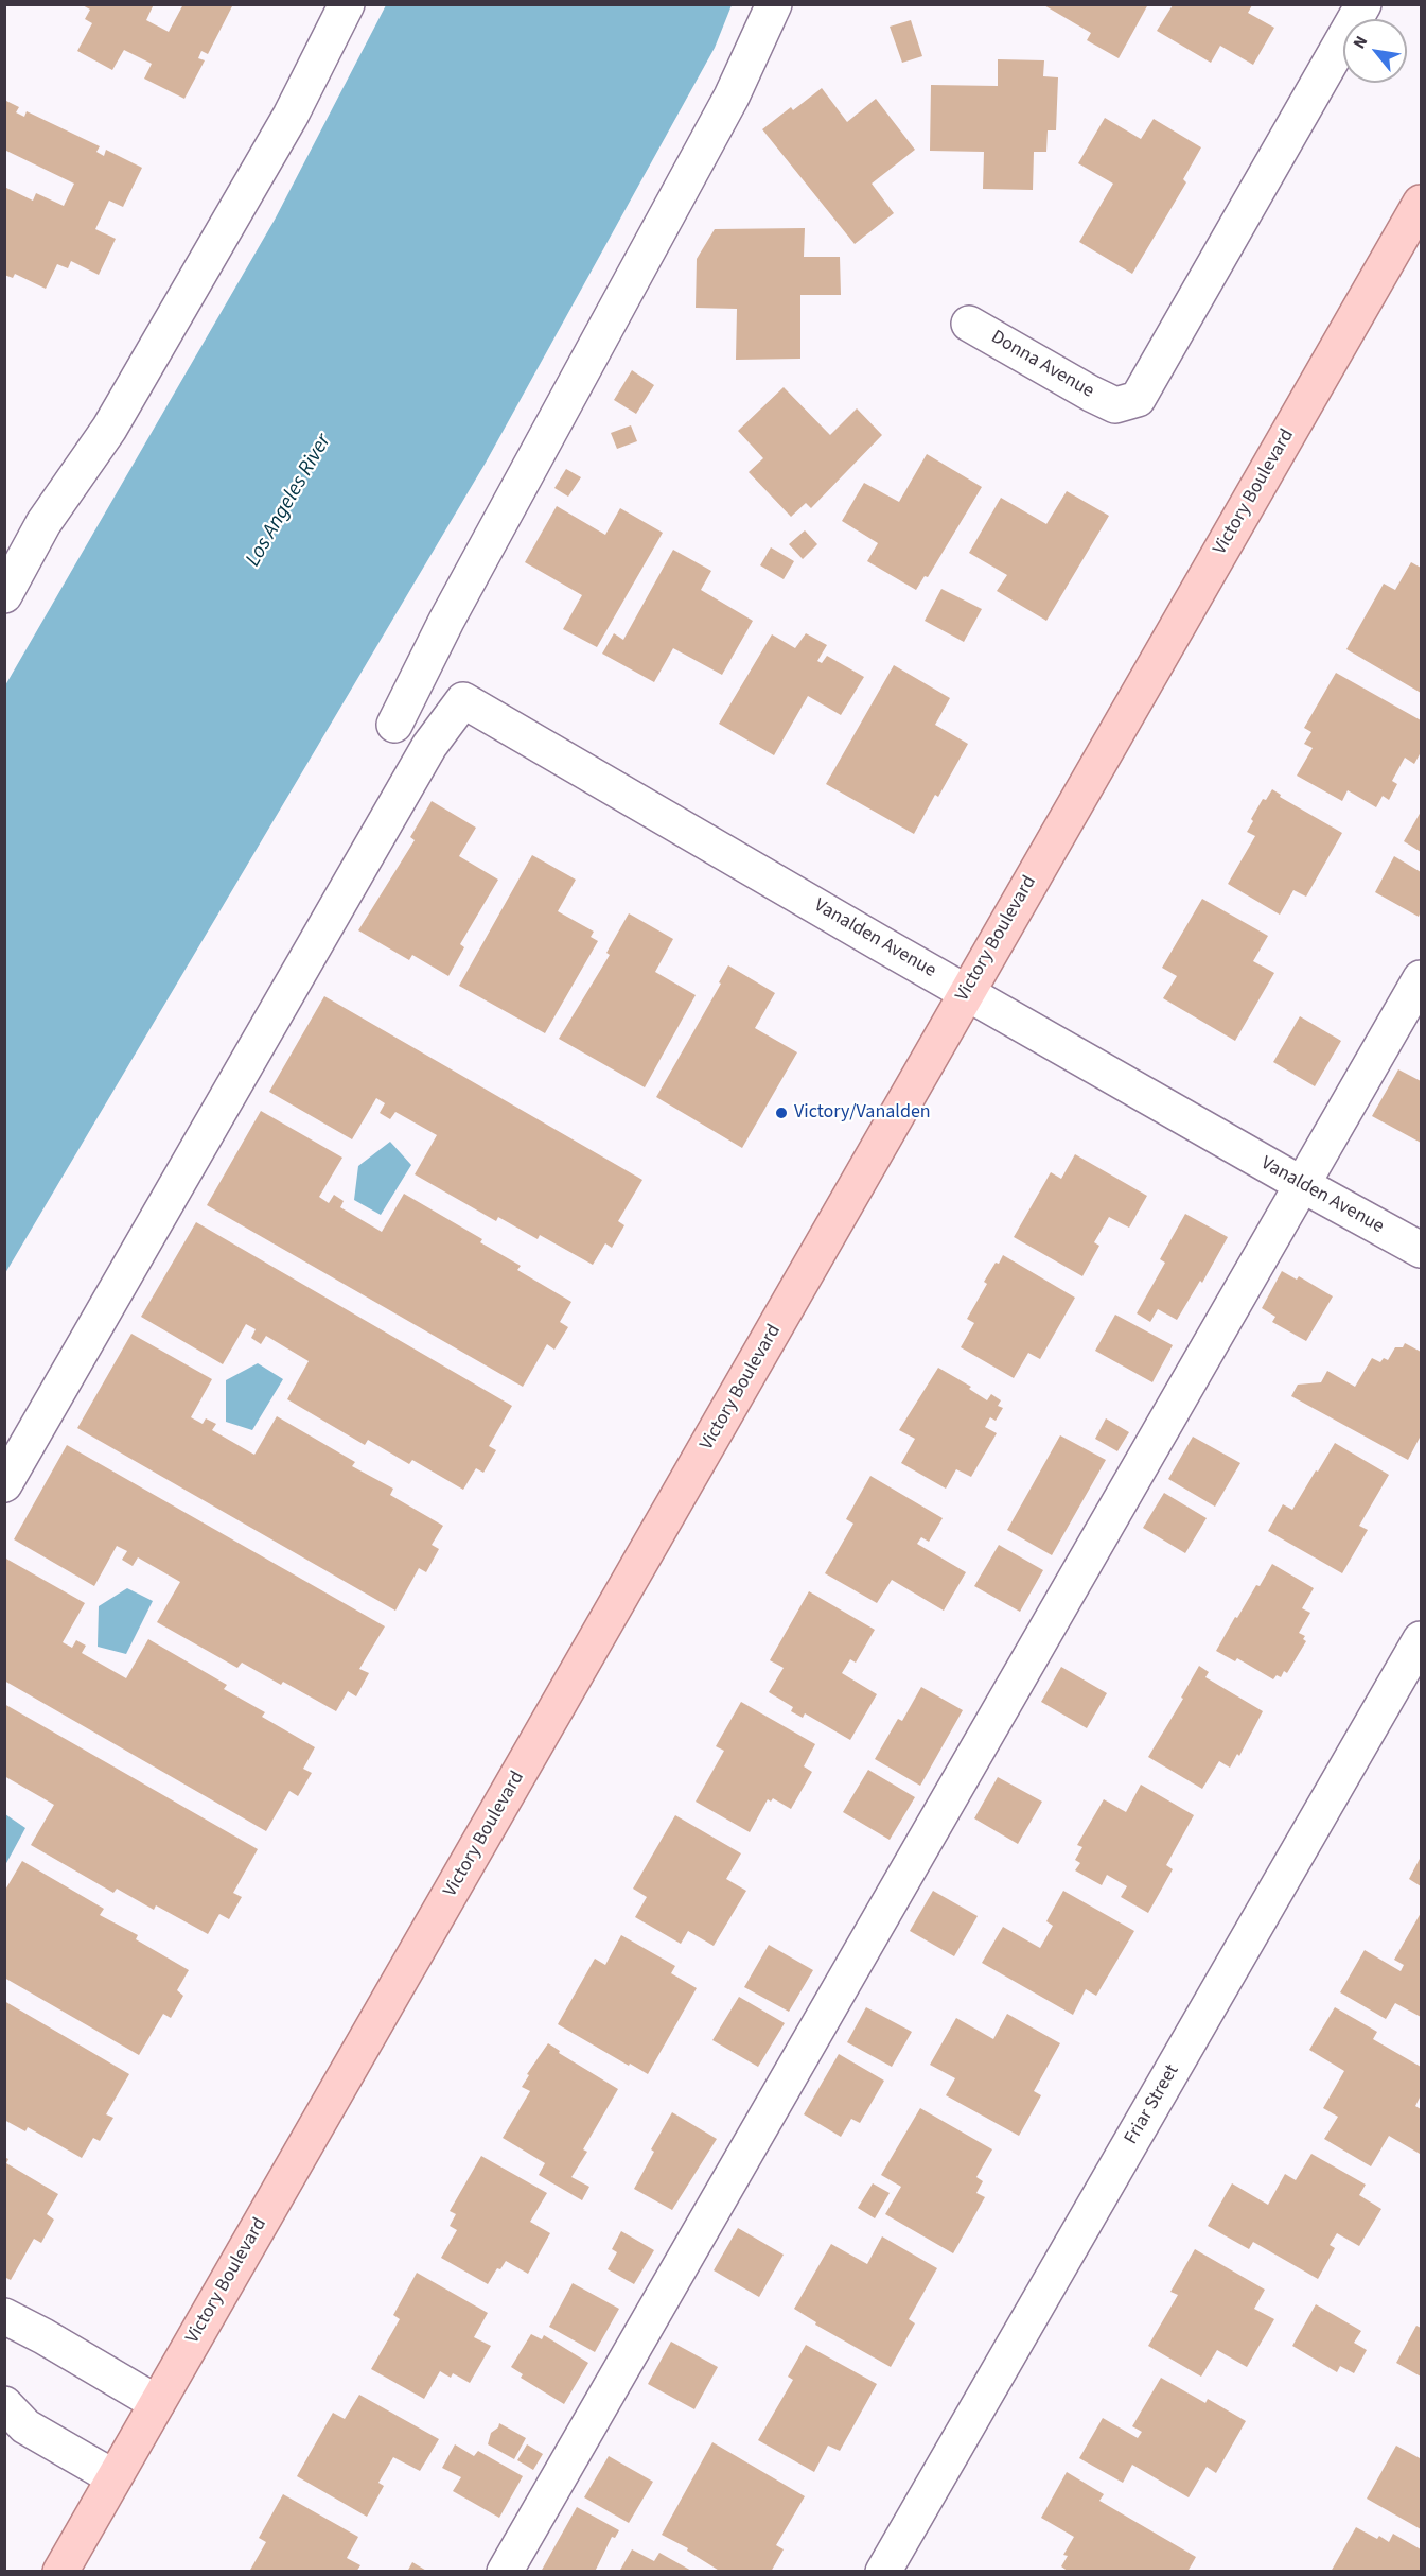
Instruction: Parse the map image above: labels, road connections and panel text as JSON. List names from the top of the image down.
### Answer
{
  "streets": {
    "main road": ["Victory Boulevard"],
    "street": ["Donna Avenue", "Vanalden Avenue", "Friar Street"]
  },
  "crossings": [
    ["Victory Boulevard", "Vanalden Avenue"]
  ],
  "water": ["Los Angeles River"],
  "places": ["Victory/Vanalden"],
  "north": "top left"
}
